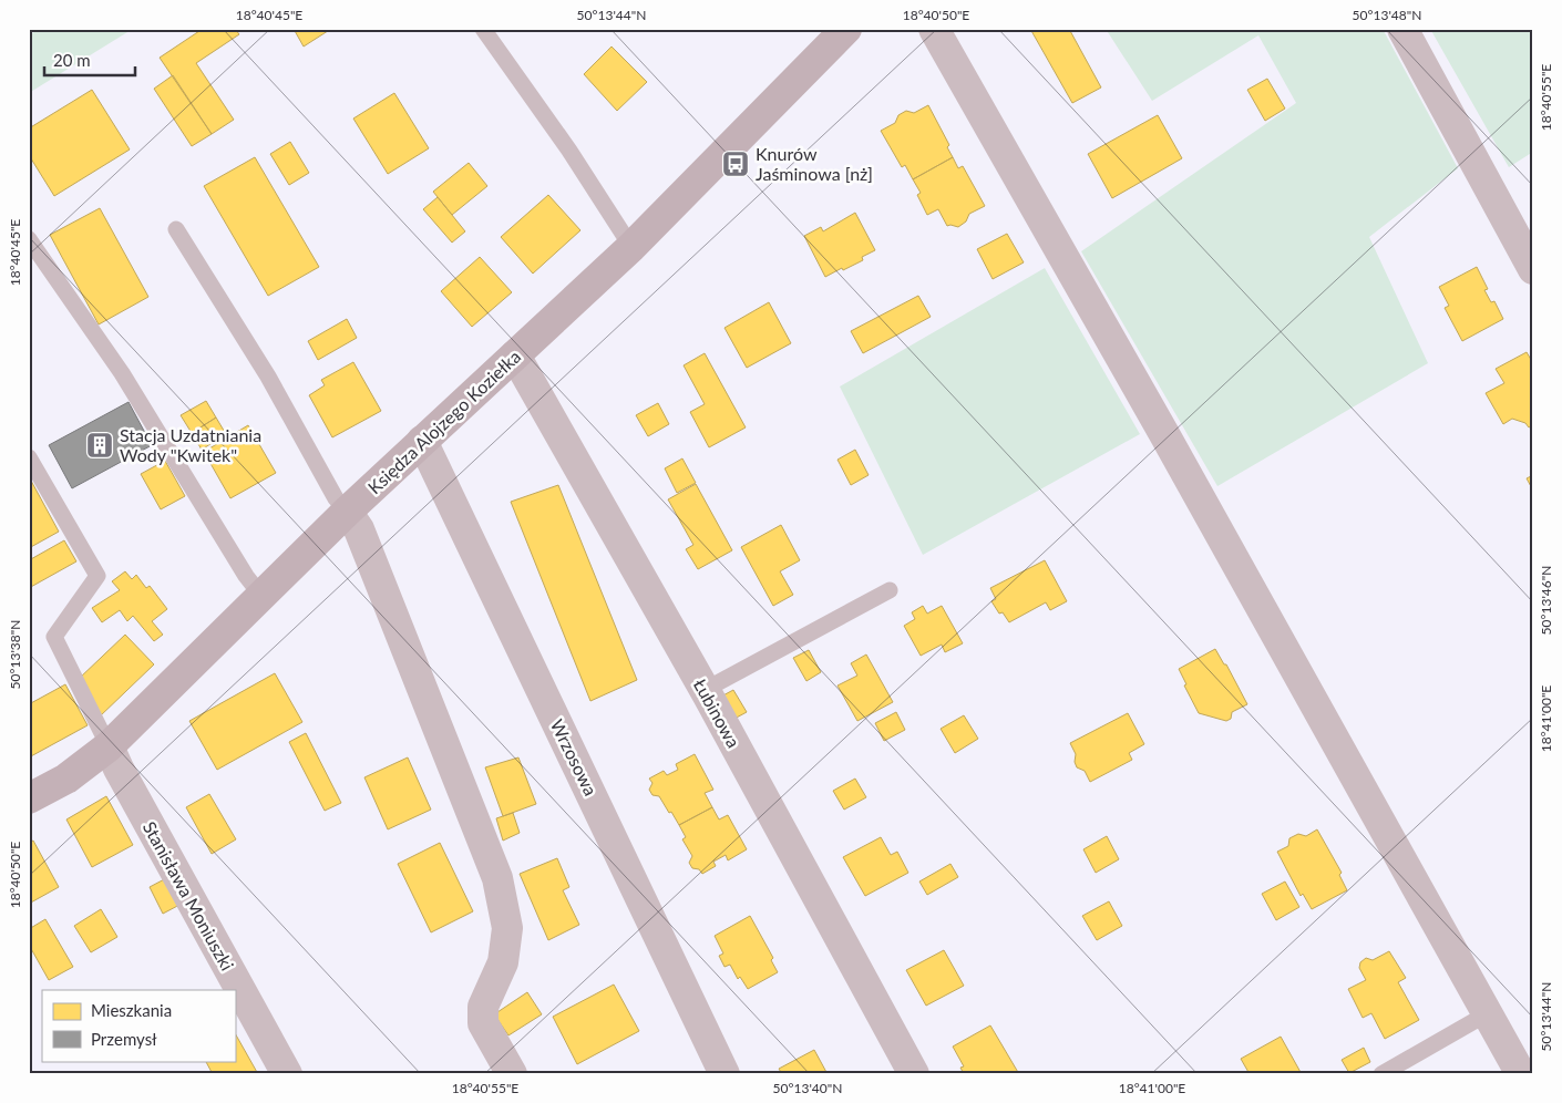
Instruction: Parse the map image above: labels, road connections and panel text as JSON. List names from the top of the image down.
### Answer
{
  "streets": {
    "street": [
      "Księdza Alojzego Koziełka",
      "Łubinowa",
      "Wrzosowa",
      "Stanisława Moniuszki"
    ]
  },
  "crossings": [
    ["Księdza Alojzego Koziełka", "Łubinowa"],
    ["Księdza Alojzego Koziełka", "Wrzosowa"],
    ["Księdza Alojzego Koziełka", "Stanisława Moniuszki"]
  ],
  "places": {
    "bus stop": ["Knurów Jaśminowa [nż]"],
    "building": ["Stacja Uzdatniania Wody \"Kwitek\""]
  },
  "legend": ["Mieszkania", "Przemysł"],
  "scale_bar": "20 m",
  "coordinates": [
    "18°40'45\"E",
    "50°13'44\"N",
    "18°40'50\"E",
    "50°13'48\"N",
    "18°40'55\"E",
    "50°13'46\"N",
    "50°13'38\"N",
    "18°41'00\"E",
    "50°13'40\"N"
  ]
}
